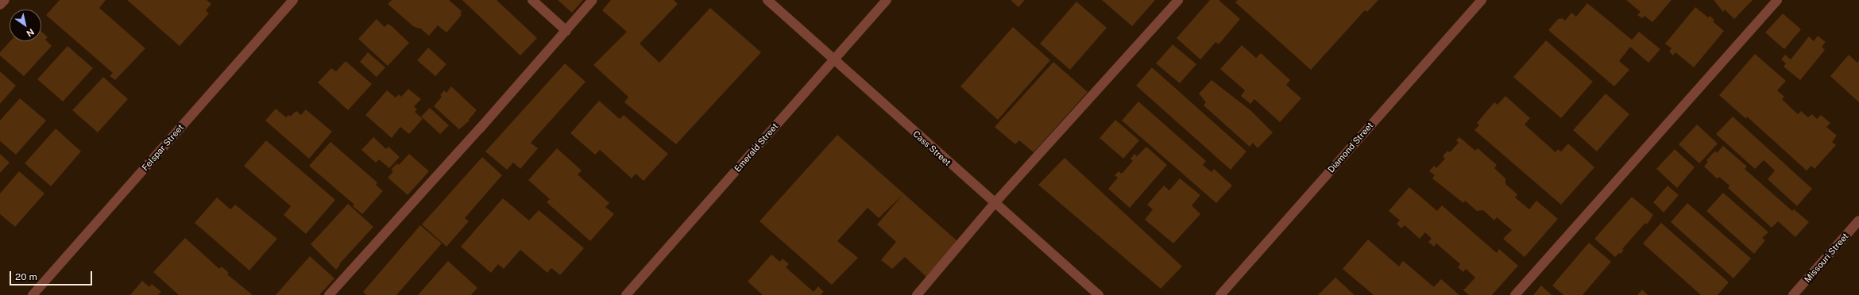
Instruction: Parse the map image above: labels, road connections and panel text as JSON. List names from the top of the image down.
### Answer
{
  "streets": {
    "street": [
      "Felspar Street",
      "Emerald Street",
      "Diamond Street",
      "Cass Street",
      "Missouri Street"
    ]
  },
  "crossings": [
    ["Emerald Street", "Cass Street"]
  ],
  "scale_bar": "20 m",
  "north": "bottom right"
}
